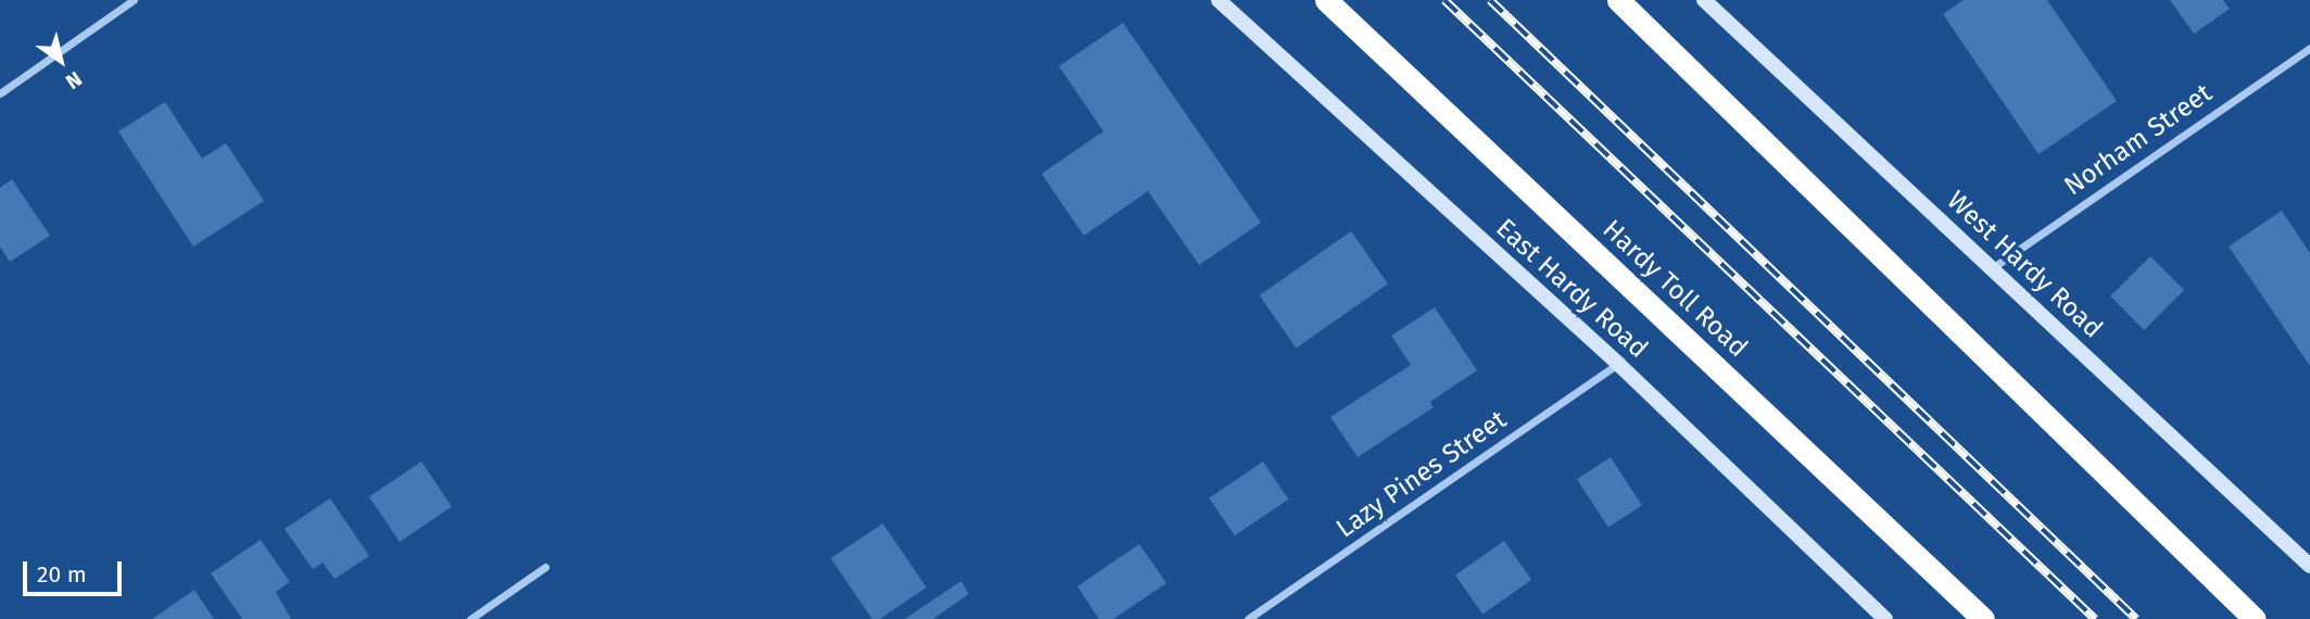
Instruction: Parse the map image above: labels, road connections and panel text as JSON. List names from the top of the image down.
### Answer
{
  "streets": {
    "highway": ["Hardy Toll Road"],
    "main road": ["West Hardy Road", "East Hardy Road"],
    "street": ["Norham Street", "Lazy Pines Street"]
  },
  "crossings": [
    ["Norham Street", "West Hardy Road"],
    ["East Hardy Road", "Lazy Pines Street"]
  ],
  "scale_bar": "20 m",
  "north": "bottom right"
}
